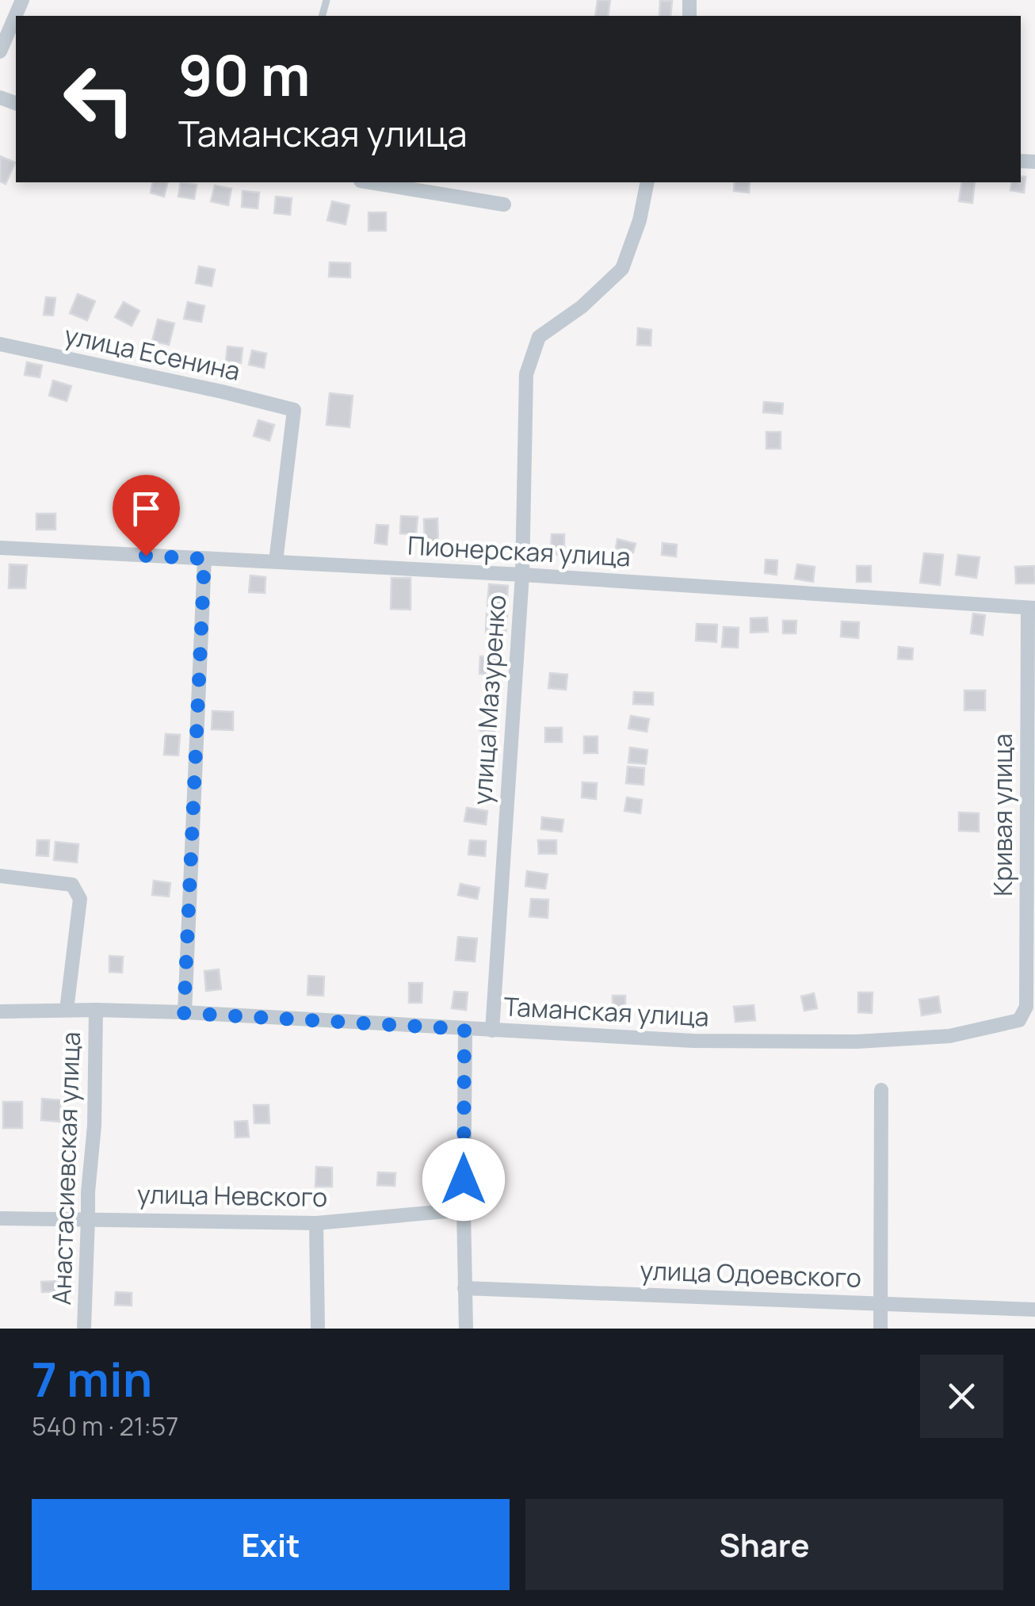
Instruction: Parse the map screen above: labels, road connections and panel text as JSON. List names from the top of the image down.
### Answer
{
  "streets": {
    "street": [
      "улица Есенина",
      "Пионерская улица",
      "улица Мазуренко",
      "Кривая улица",
      "Таманская улица",
      "Анастасиевская улица",
      "улица Невского",
      "улица Одоевского"
    ]
  },
  "crossings": [
    ["улица Есенина", "Пионерская улица"],
    ["Пионерская улица", "улица Мазуренко"],
    ["Пионерская улица", "Кривая улица"],
    ["улица Мазуренко", "Таманская улица"],
    ["Кривая улица", "Таманская улица"],
    ["Таманская улица", "Анастасиевская улица"],
    ["Анастасиевская улица", "улица Невского"]
  ],
  "page": {
    "turn": ["90 m", "Таманская улица"],
    "heading": ["7 min", "540 m · 21:57"],
    "buttons": ["Exit", "Share"]
  }
}
